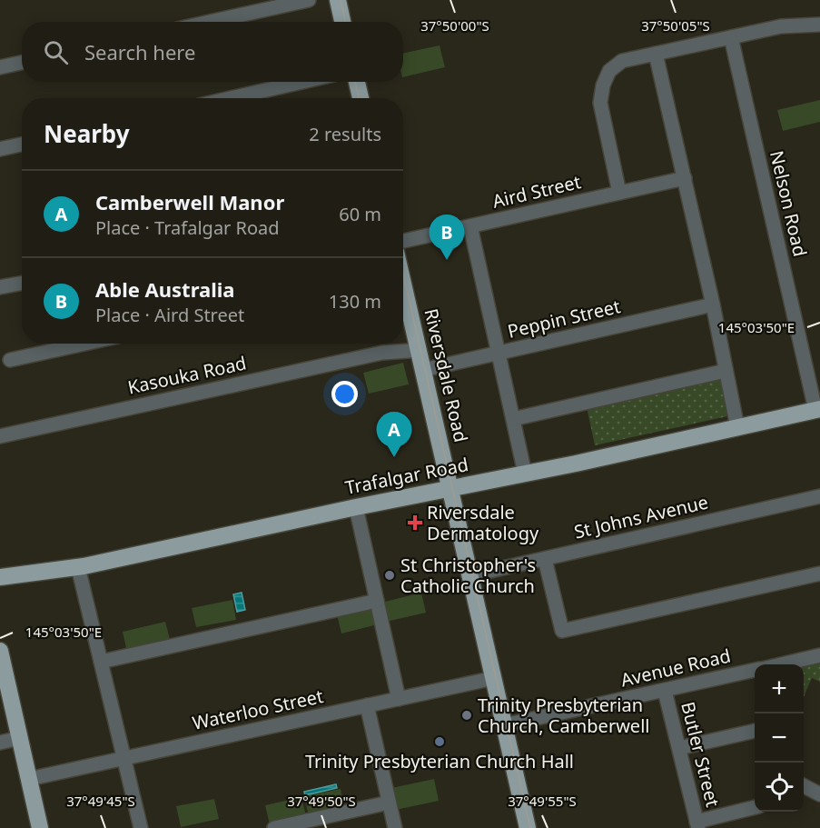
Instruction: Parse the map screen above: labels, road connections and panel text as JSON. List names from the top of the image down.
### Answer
{
  "streets": {
    "main road": ["Riversdale Road", "Trafalgar Road"],
    "street": [
      "Aird Street",
      "Nelson Road",
      "Peppin Street",
      "Kasouka Road",
      "St Johns Avenue",
      "Avenue Road",
      "Waterloo Street",
      "Butler Street"
    ]
  },
  "crossings": [
    ["Nelson Road", "Trafalgar Road"],
    ["Peppin Street", "Riversdale Road"],
    ["Kasouka Road", "Riversdale Road"],
    ["Riversdale Road", "Trafalgar Road"],
    ["Riversdale Road", "St Johns Avenue"],
    ["Riversdale Road", "Avenue Road"],
    ["Riversdale Road", "Waterloo Street"],
    ["Avenue Road", "Butler Street"]
  ],
  "places": {
    "health": ["Riversdale Dermatology"],
    "other": ["St Christopher's Catholic Church", "Trinity Presbyterian Church, Camberwell", "Trinity Presbyterian Church Hall"]
  },
  "page": {
    "search": "Search here",
    "heading": ["Nearby", "2 results"],
    "list": [
      {
        "mark": "A",
        "name": "Camberwell Manor",
        "note": "Place · Trafalgar Road",
        "value": "60 m"
      },
      {
        "mark": "B",
        "name": "Able Australia",
        "note": "Place · Aird Street",
        "value": "130 m"
      }
    ],
    "pins": ["B", "A"],
    "map_buttons": ["+", "−"]
  },
  "coordinates": [
    "37°50'00\"S",
    "37°50'05\"S",
    "145°03'50\"E",
    "37°49'45\"S",
    "37°49'50\"S",
    "37°49'55\"S"
  ]
}
